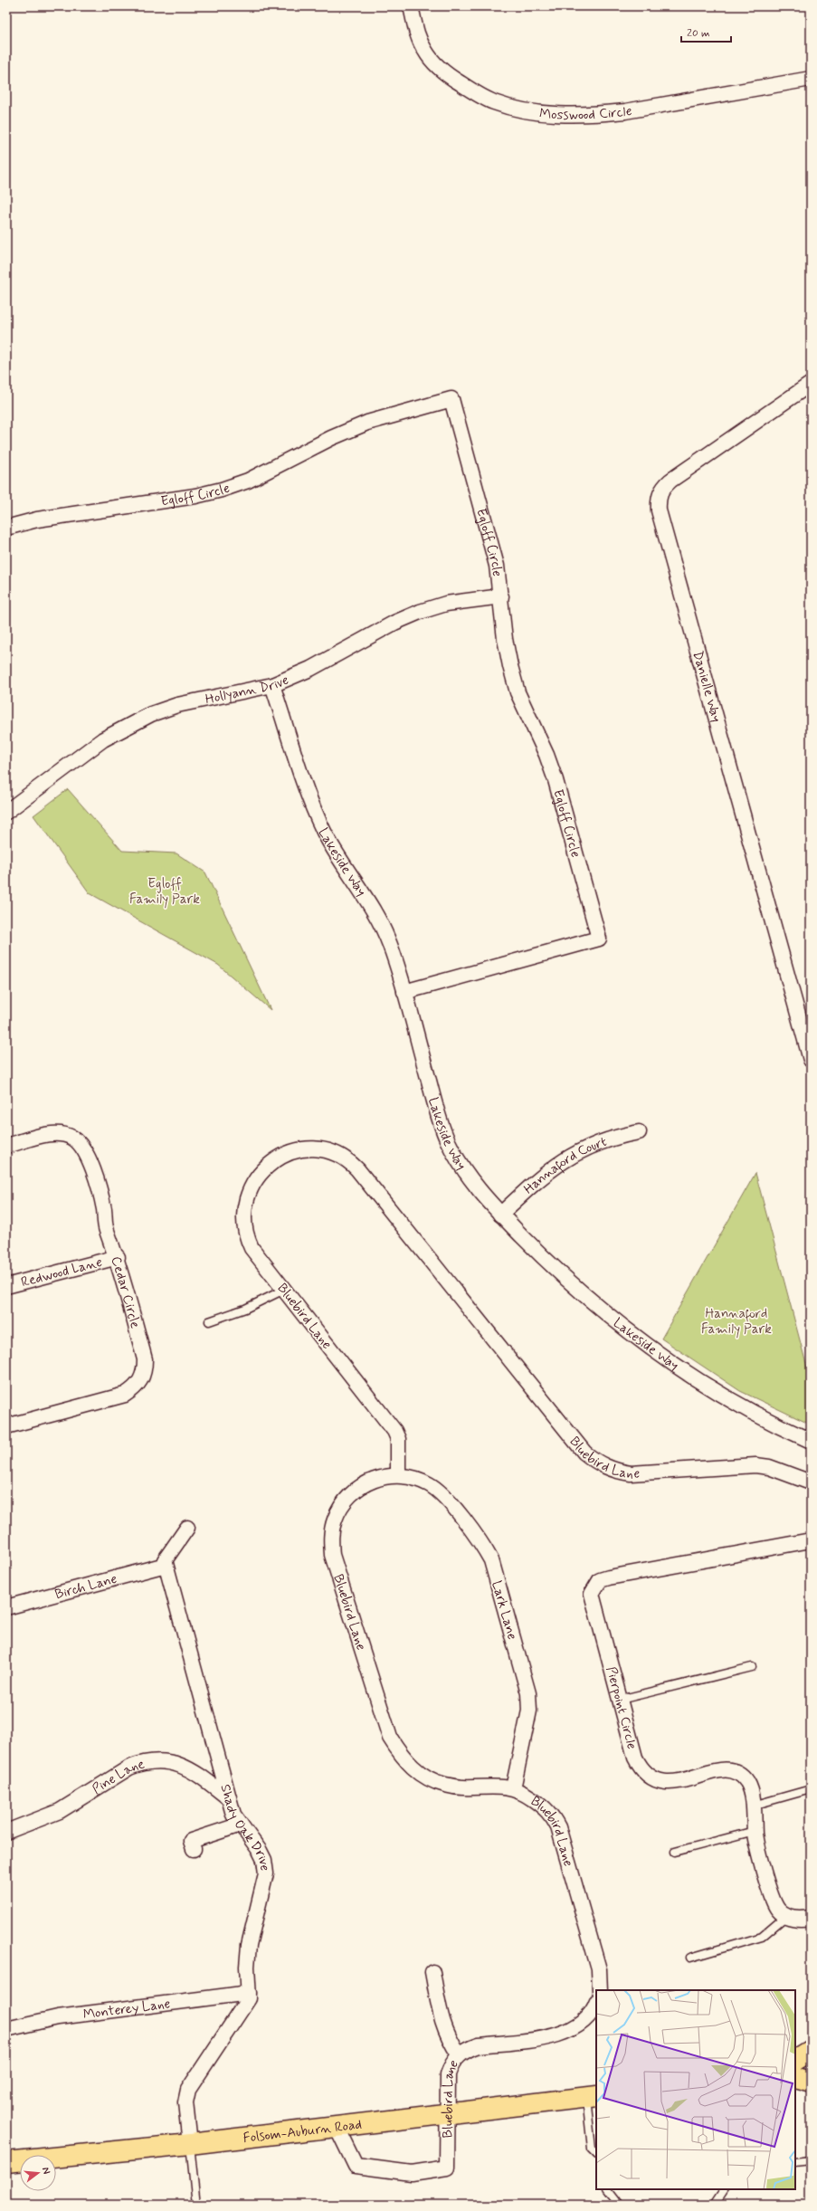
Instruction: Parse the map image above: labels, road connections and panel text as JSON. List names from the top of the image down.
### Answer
{
  "streets": {
    "main road": ["Folsom-Auburn Road"],
    "street": [
      "Mosswood Circle",
      "Egloff Circle",
      "Danielle Way",
      "Hollyann Drive",
      "Lakeside Way",
      "Hannaford Court",
      "Redwood Lane",
      "Cedar Circle",
      "Bluebird Lane",
      "Birch Lane",
      "Lark Lane",
      "Pierpoint Circle",
      "Pine Lane",
      "Shady Oak Drive",
      "Monterey Lane"
    ]
  },
  "crossings": [
    ["Egloff Circle", "Hollyann Drive"],
    ["Egloff Circle", "Lakeside Way"],
    ["Hollyann Drive", "Lakeside Way"],
    ["Lakeside Way", "Hannaford Court"],
    ["Redwood Lane", "Cedar Circle"],
    ["Bluebird Lane", "Lark Lane"],
    ["Bluebird Lane", "Folsom-Auburn Road"],
    ["Birch Lane", "Shady Oak Drive"],
    ["Pine Lane", "Shady Oak Drive"],
    ["Shady Oak Drive", "Monterey Lane"],
    ["Shady Oak Drive", "Folsom-Auburn Road"]
  ],
  "parks": ["Egloff Family Park", "Hannaford Family Park"],
  "scale_bar": "20 m",
  "north": "right"
}
